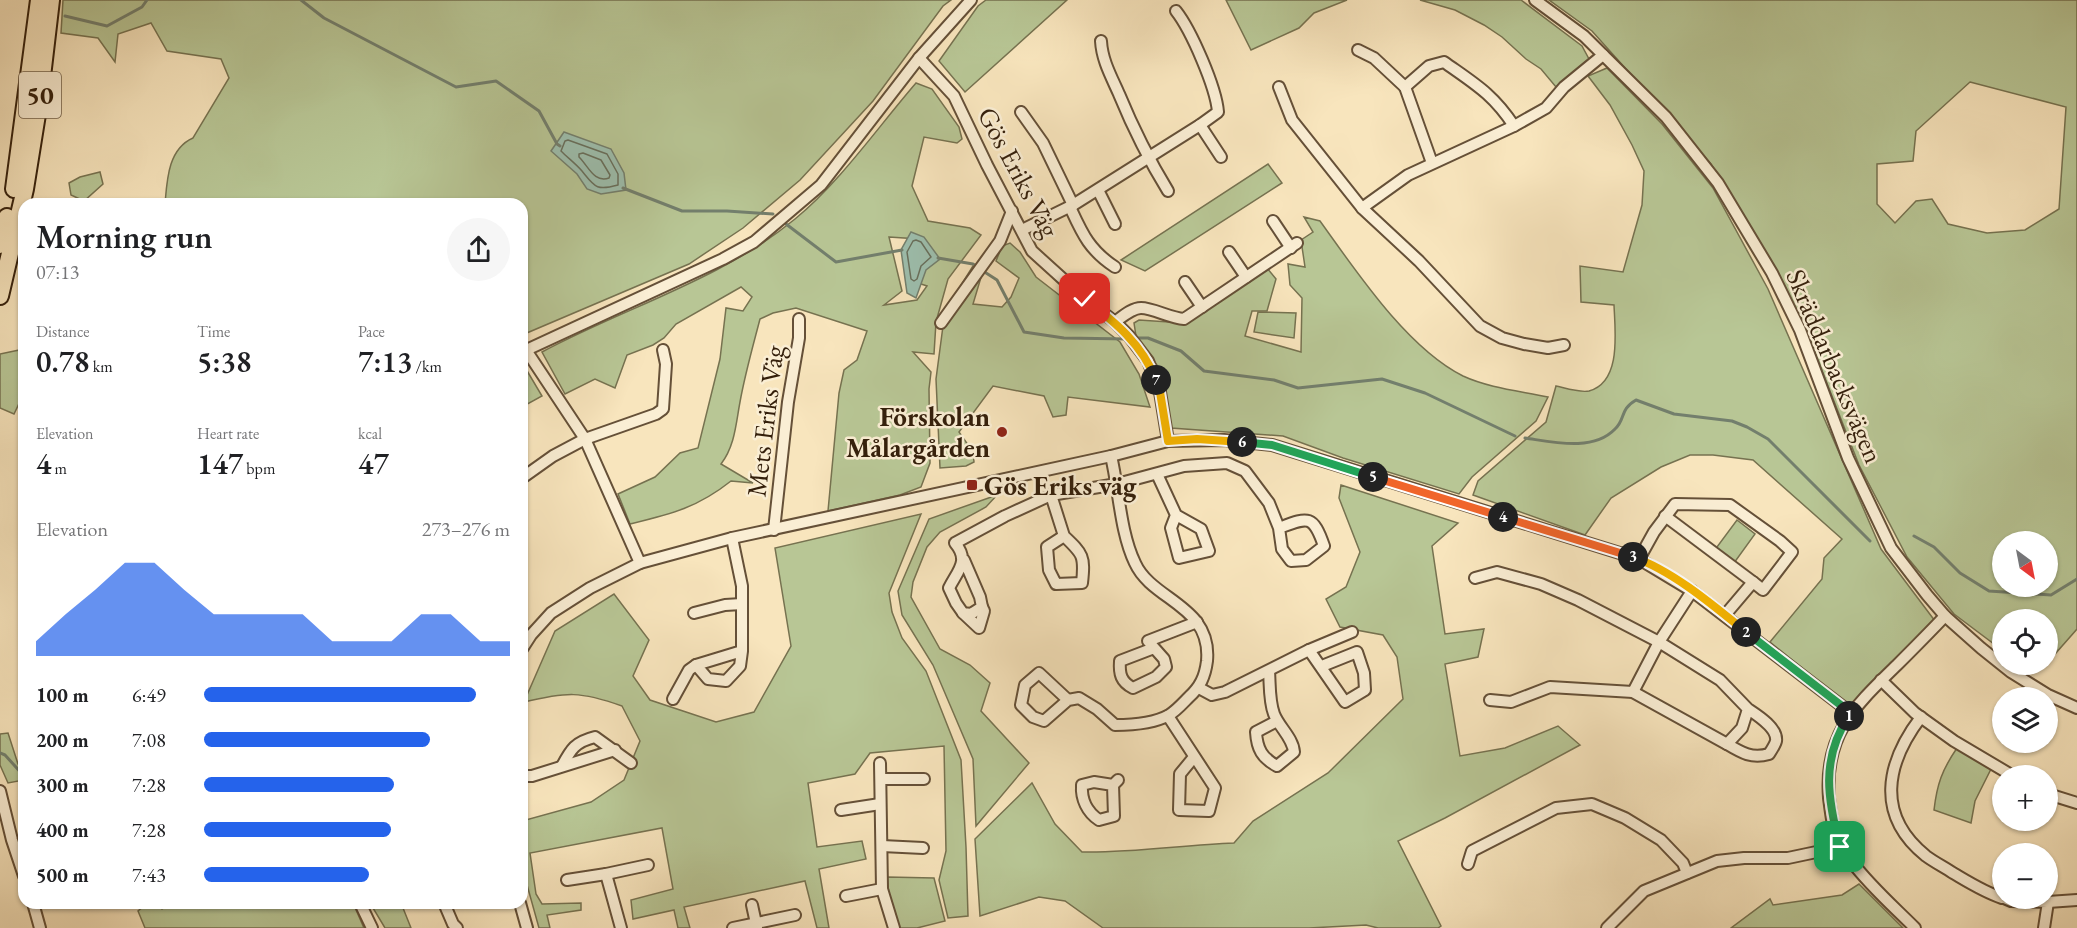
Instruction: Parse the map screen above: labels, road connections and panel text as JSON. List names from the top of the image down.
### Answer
{
  "streets": {
    "highway": ["50"],
    "street": ["Gös Eriks Väg", "Skräddarbacksvägen", "Mets Eriks Väg"]
  },
  "places": {
    "other": ["Förskolan Målargården"],
    "transit": ["Gös Eriks väg"]
  },
  "north": "bottom right",
  "page": {
    "heading": ["Morning run", "07:13"],
    "stats": [
      ["Distance", "0.78 km"],
      ["Time", "5:38"],
      ["Pace", "7:13 /km"],
      ["Elevation", "4 m"],
      ["Heart rate", "147 bpm"],
      ["kcal", "47"]
    ],
    "pins": [
      "7",
      "6",
      "5",
      "4",
      "3",
      "2",
      "1"
    ],
    "chart": ["Elevation", "273–276 m"],
    "map_buttons": ["+", "−"],
    "list": [
      {
        "name": "100 m",
        "note": "6:49"
      },
      {
        "name": "200 m",
        "note": "7:08"
      },
      {
        "name": "300 m",
        "note": "7:28"
      },
      {
        "name": "400 m",
        "note": "7:28"
      },
      {
        "name": "500 m",
        "note": "7:43"
      }
    ]
  }
}
